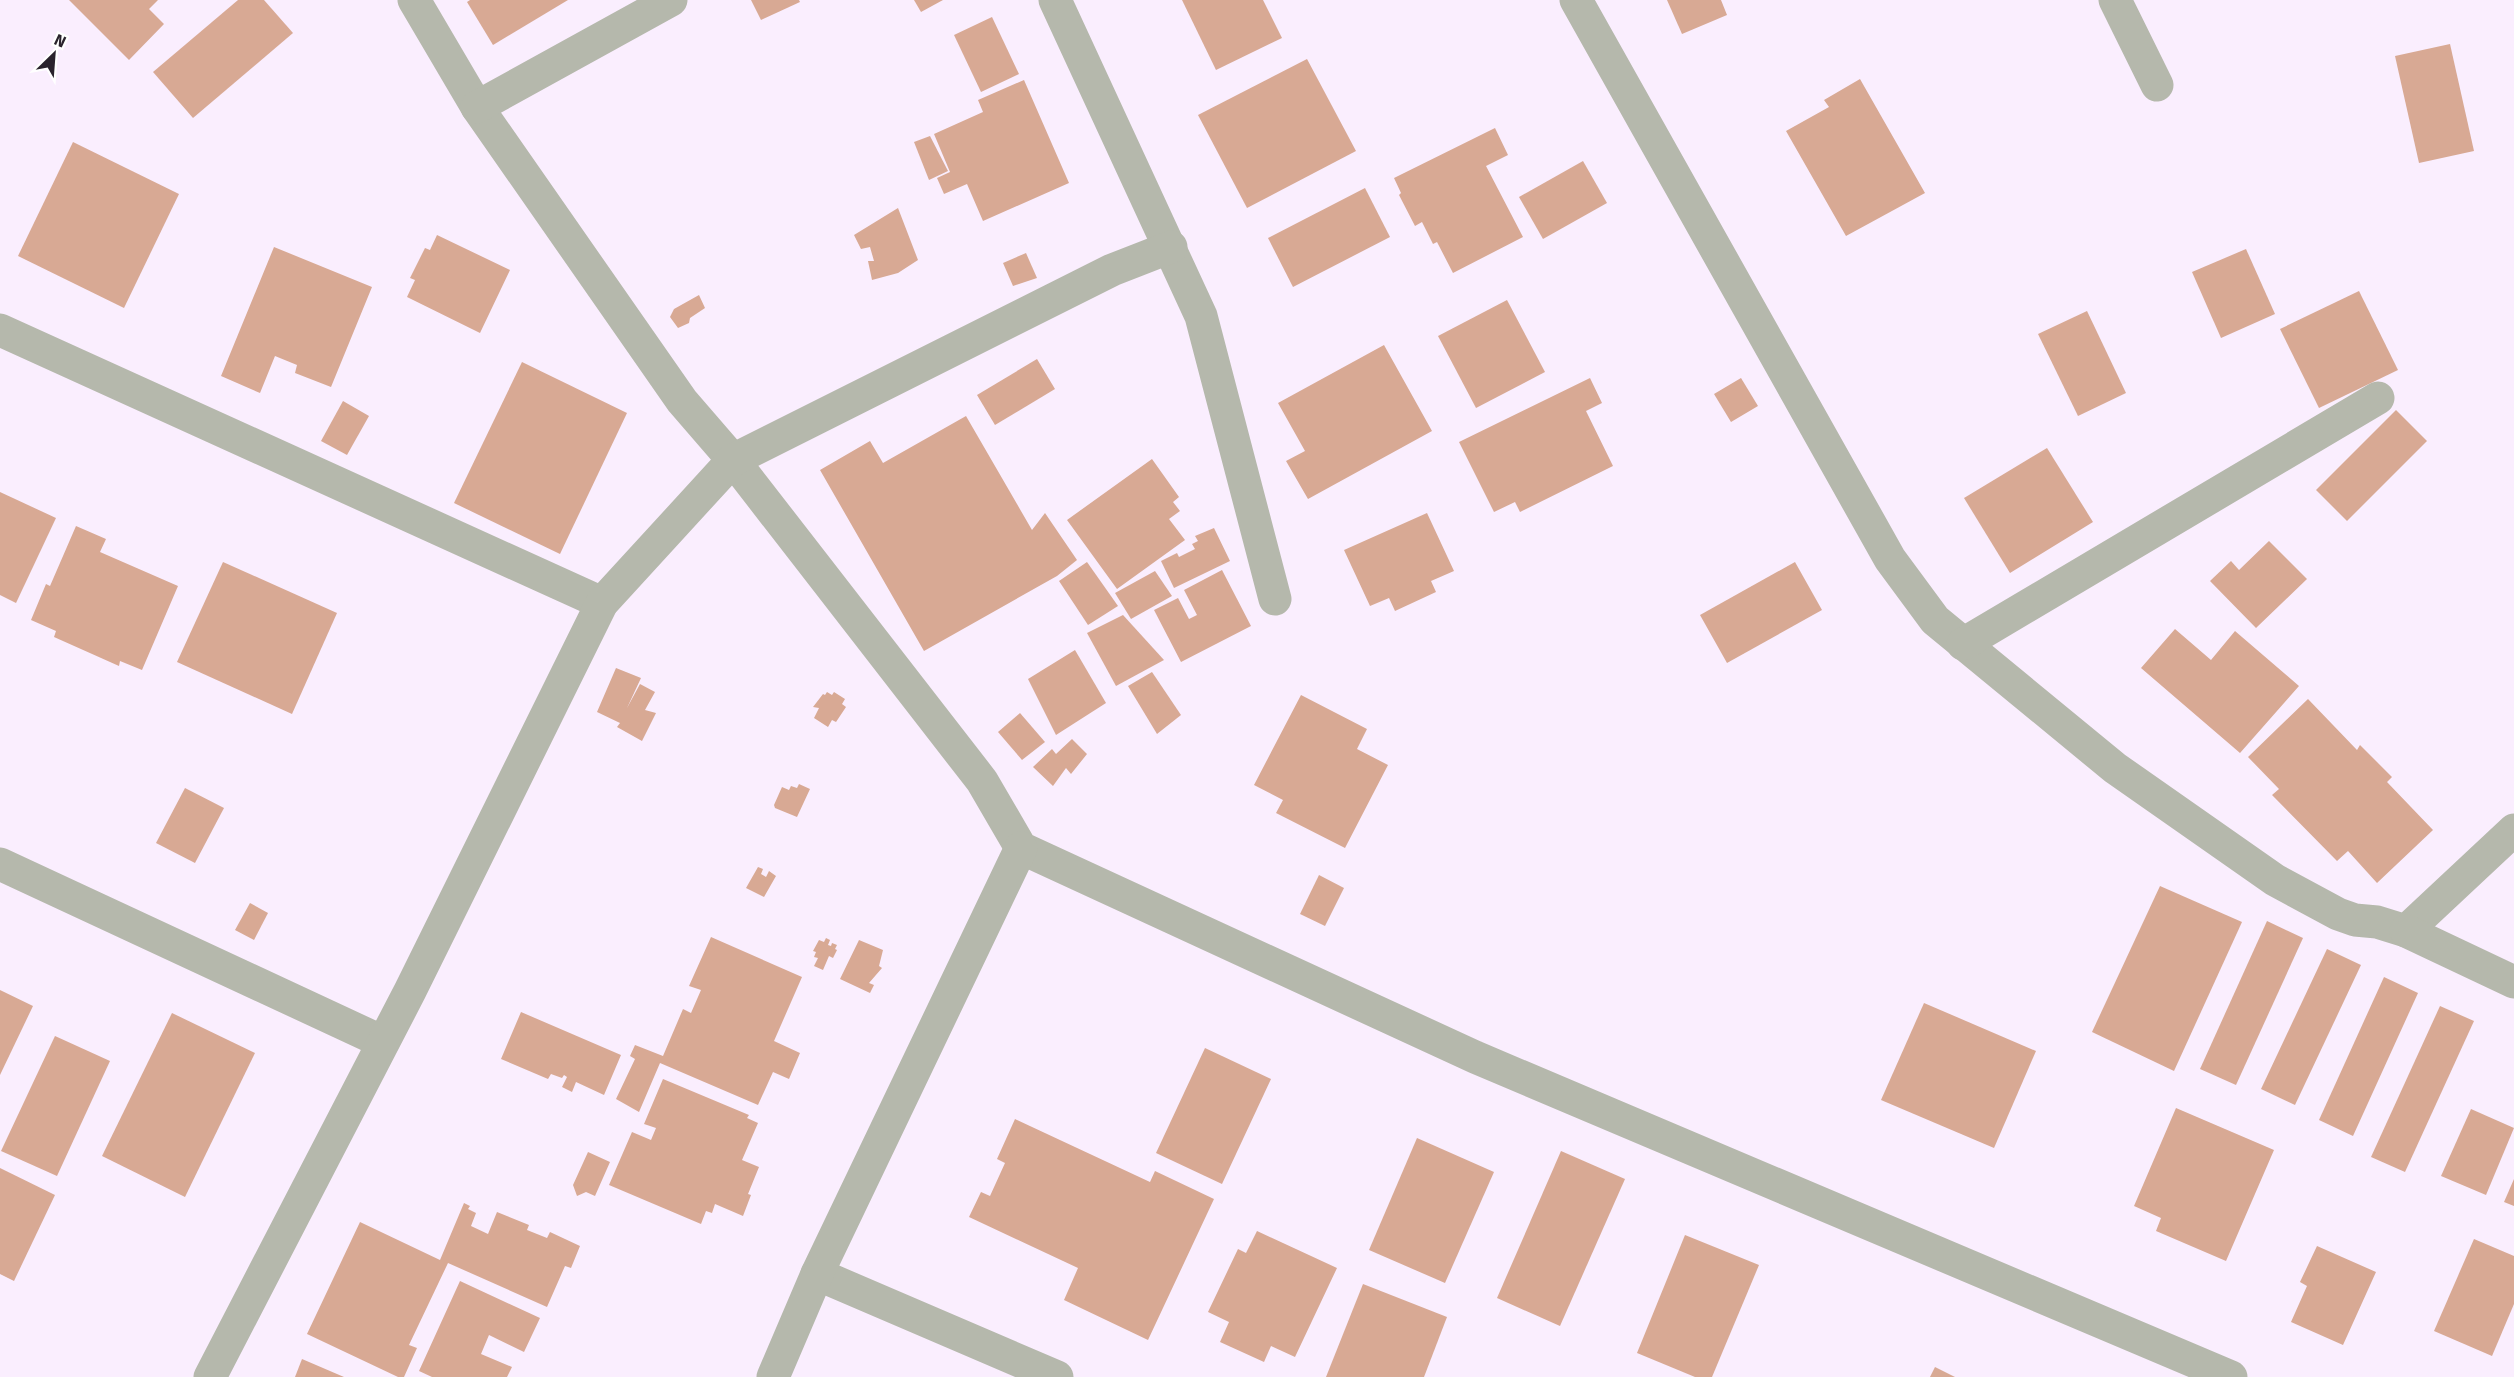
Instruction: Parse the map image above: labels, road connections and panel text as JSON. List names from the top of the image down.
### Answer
{
  "north": "top right"
}
